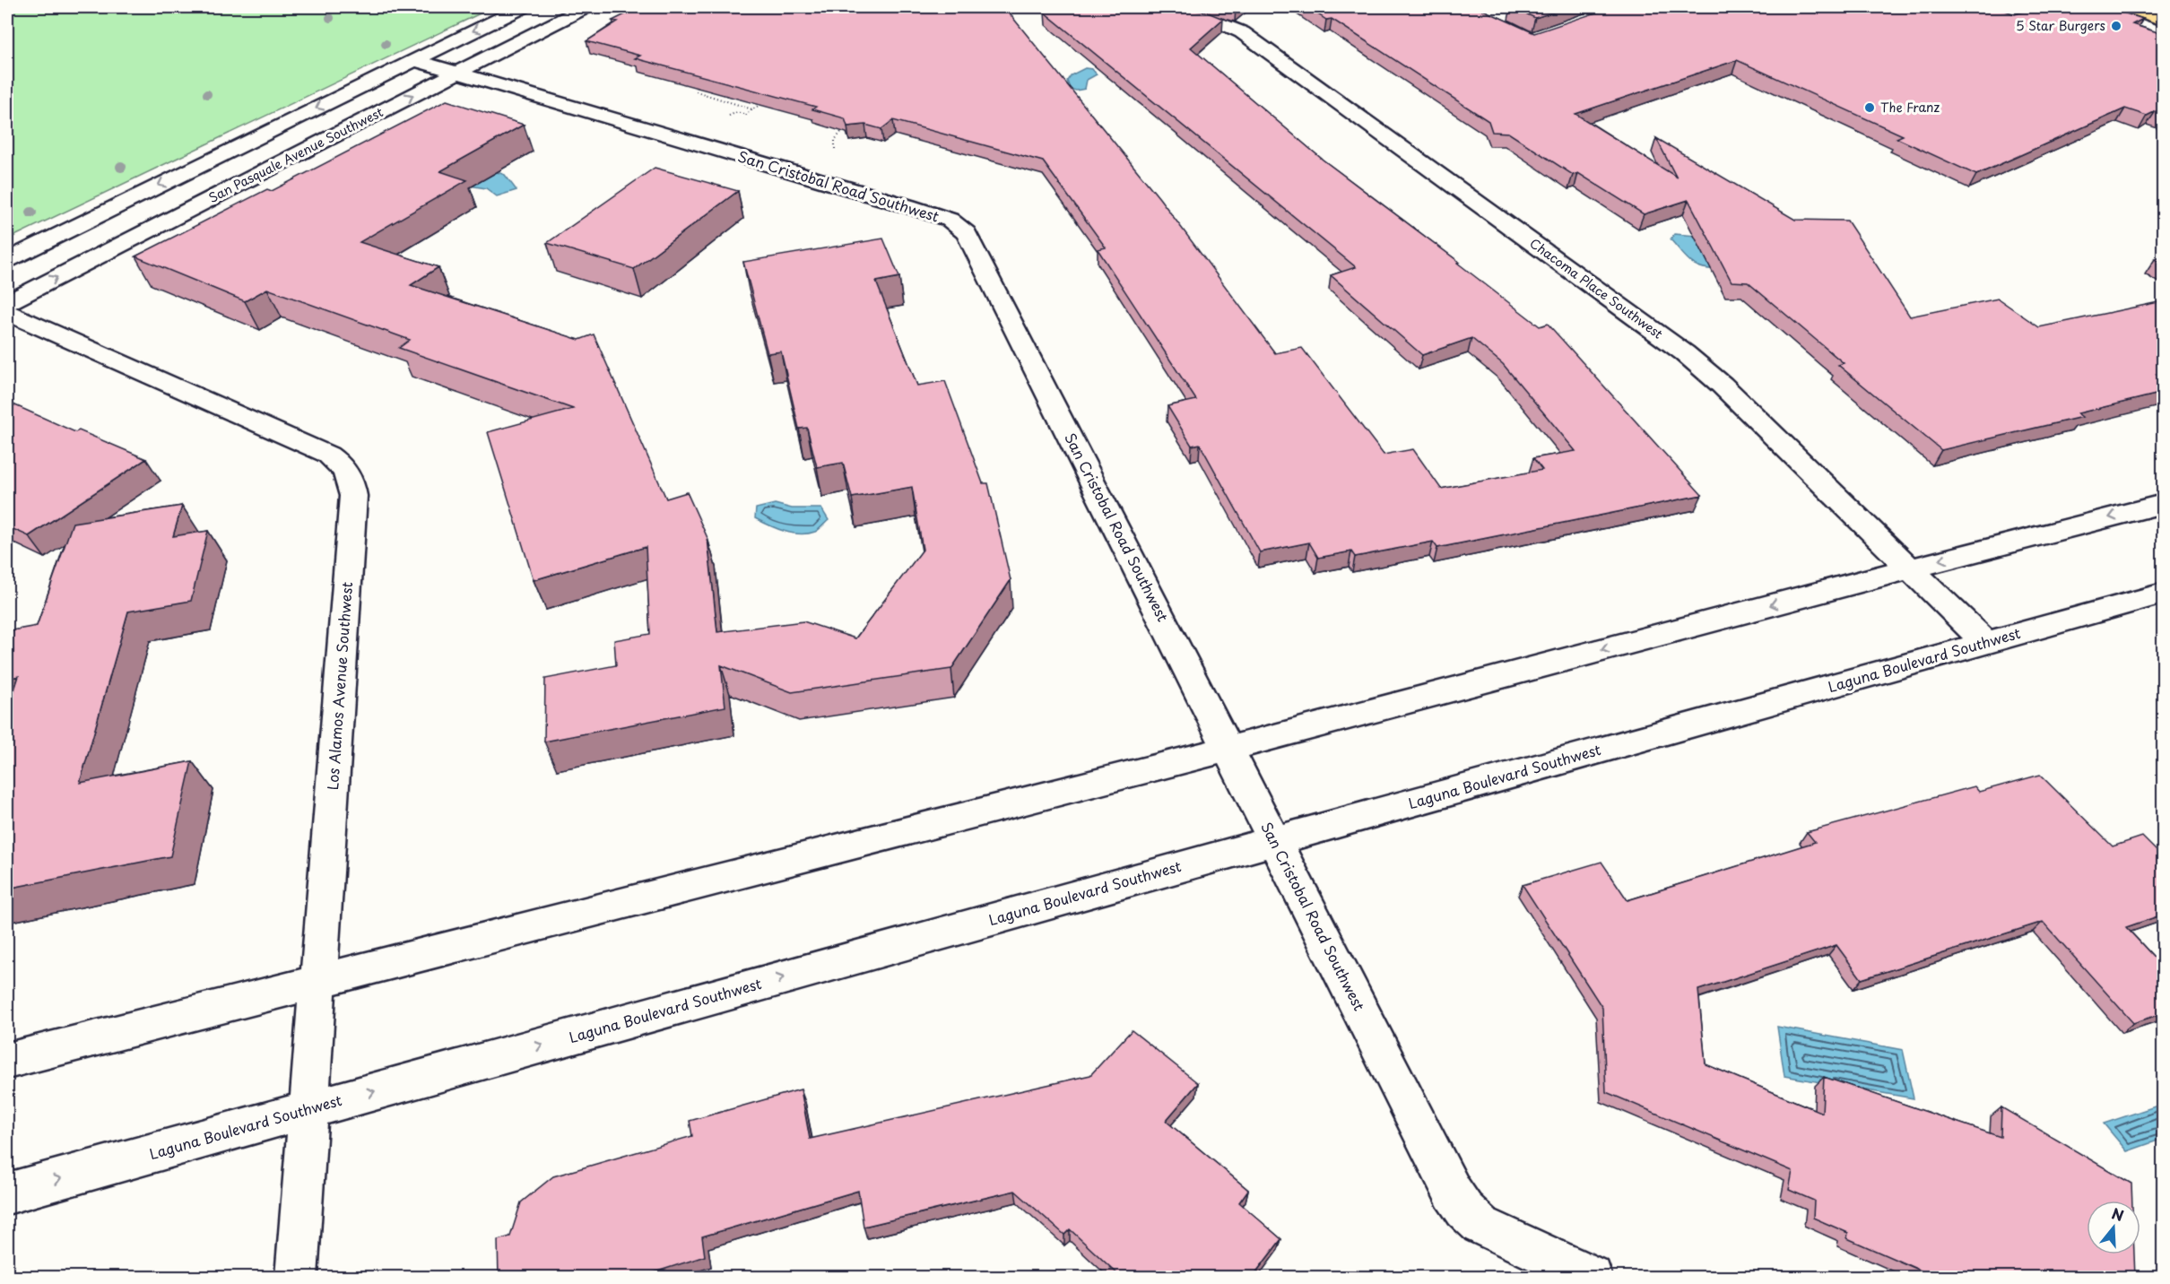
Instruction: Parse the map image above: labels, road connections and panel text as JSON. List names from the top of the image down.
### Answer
{
  "streets": {
    "street": [
      "San Pasquale Avenue Southwest",
      "San Cristobal Road Southwest",
      "Chacoma Place Southwest",
      "Laguna Boulevard Southwest",
      "Los Alamos Avenue Southwest"
    ]
  },
  "crossings": [
    ["San Pasquale Avenue Southwest", "San Cristobal Road Southwest"],
    ["San Cristobal Road Southwest", "Laguna Boulevard Southwest"],
    ["Chacoma Place Southwest", "Laguna Boulevard Southwest"],
    ["Laguna Boulevard Southwest", "Los Alamos Avenue Southwest"]
  ],
  "places": ["5 Star Burgers", "The Franz"],
  "north": "top"
}
